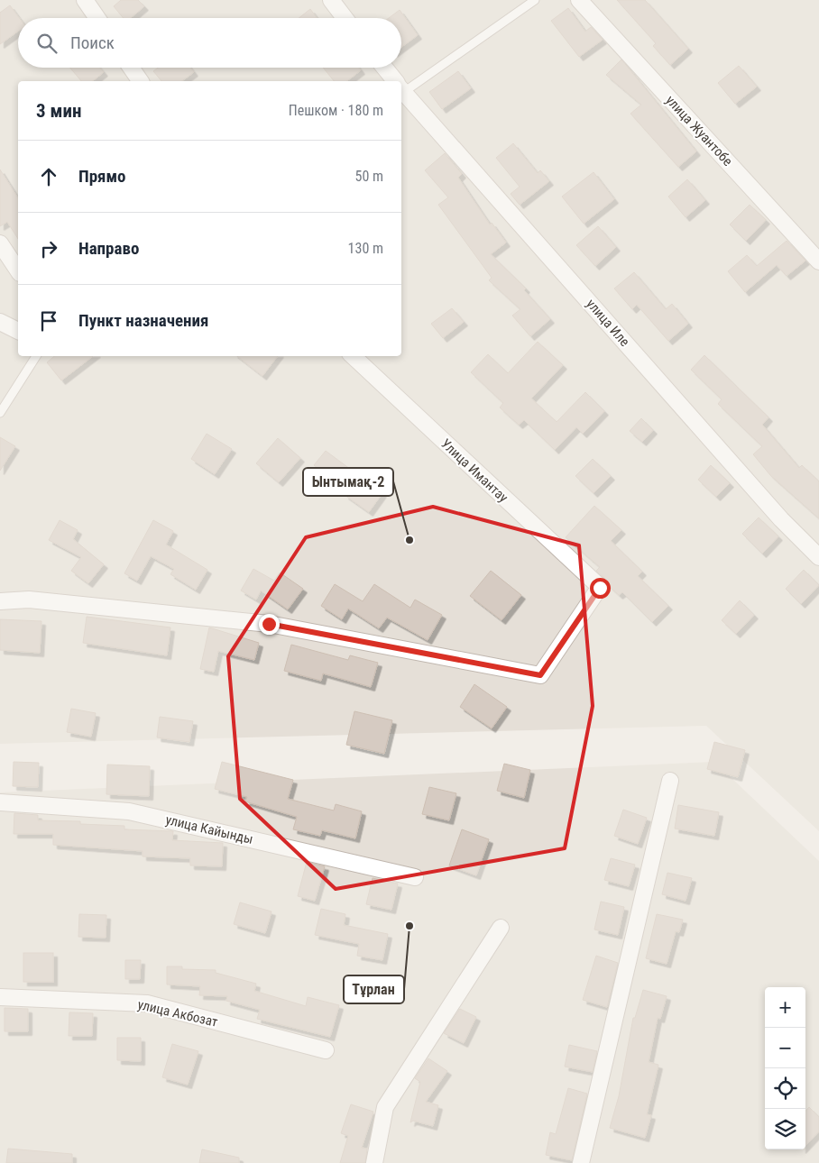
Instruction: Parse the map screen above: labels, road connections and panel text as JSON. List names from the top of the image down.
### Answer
{
  "streets": {
    "street": [
      "улица Жуантобе",
      "улица Иле",
      "Улица Имантау",
      "улица Кайынды",
      "улица Акбозат"
    ]
  },
  "places": ["Ынтымақ-2", "Тұрлан"],
  "page": {
    "search": "Поиск",
    "heading": ["3 мин", "Пешком · 180 m"],
    "list": [
      ["Прямо", "50 m"],
      ["Направо", "130 m"],
      "Пункт назначения"
    ],
    "map_buttons": ["+", "−"]
  }
}
